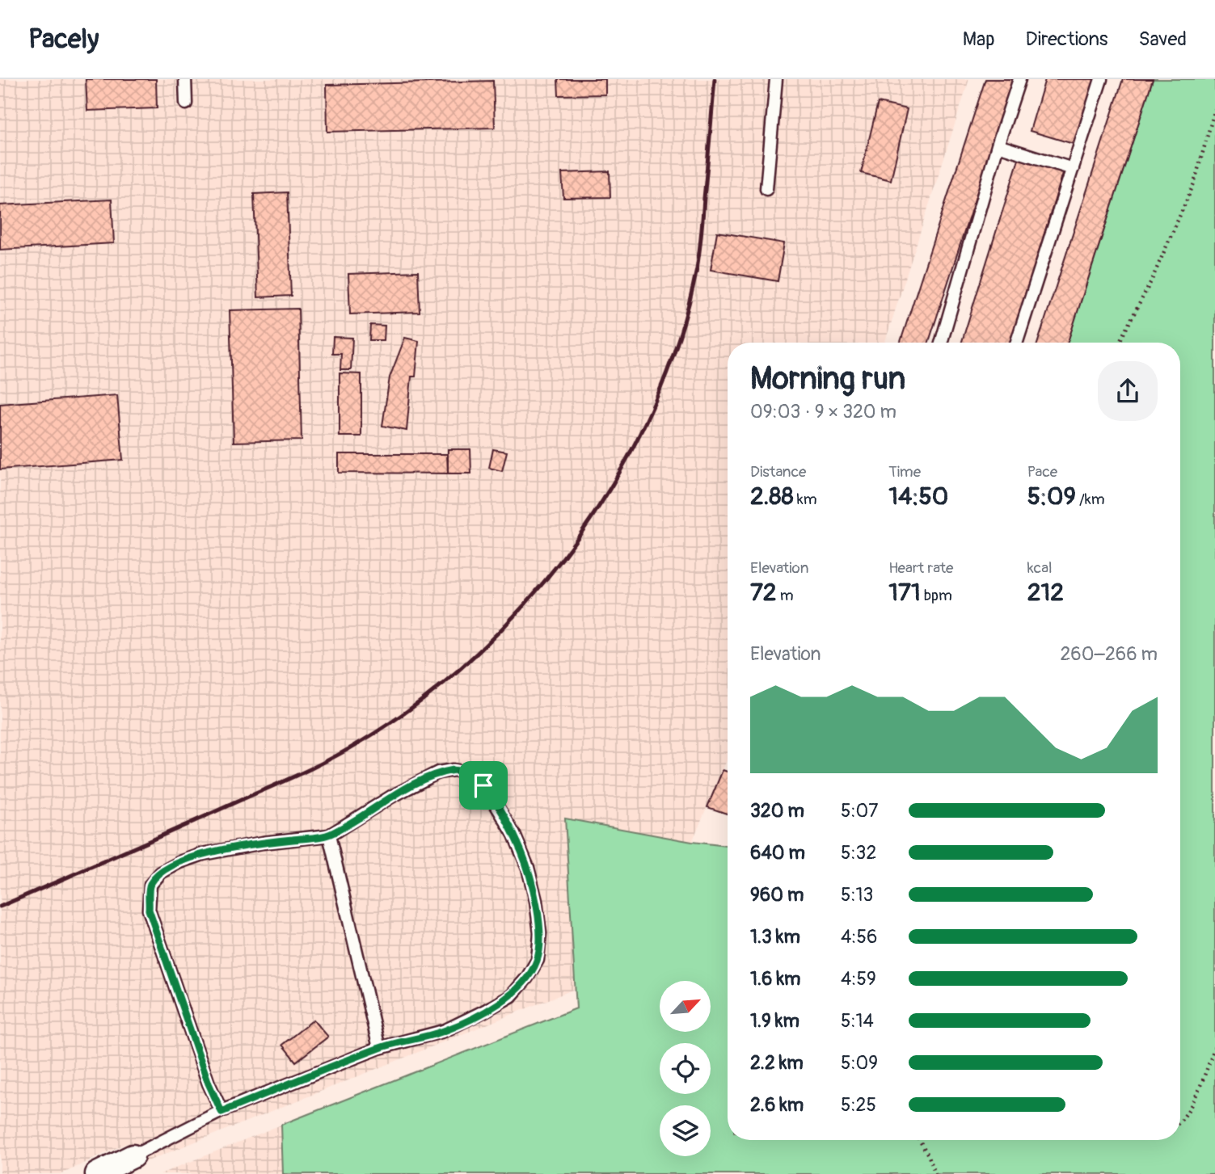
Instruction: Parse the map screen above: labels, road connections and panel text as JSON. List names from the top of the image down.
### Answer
{
  "north": "top right",
  "page": {
    "header": "Pacely",
    "nav": ["Map", "Directions", "Saved"],
    "heading": ["Morning run", "09:03 · 9 × 320 m"],
    "stats": [
      ["Distance", "2.88 km"],
      ["Time", "14:50"],
      ["Pace", "5:09 /km"],
      ["Elevation", "72 m"],
      ["Heart rate", "171 bpm"],
      ["kcal", "212"]
    ],
    "chart": ["Elevation", "260–266 m"],
    "list": [
      {
        "name": "320 m",
        "note": "5:07"
      },
      {
        "name": "640 m",
        "note": "5:32"
      },
      {
        "name": "960 m",
        "note": "5:13"
      },
      {
        "name": "1.3 km",
        "note": "4:56"
      },
      {
        "name": "1.6 km",
        "note": "4:59"
      },
      {
        "name": "1.9 km",
        "note": "5:14"
      },
      {
        "name": "2.2 km",
        "note": "5:09"
      },
      {
        "name": "2.6 km",
        "note": "5:25"
      }
    ]
  }
}
